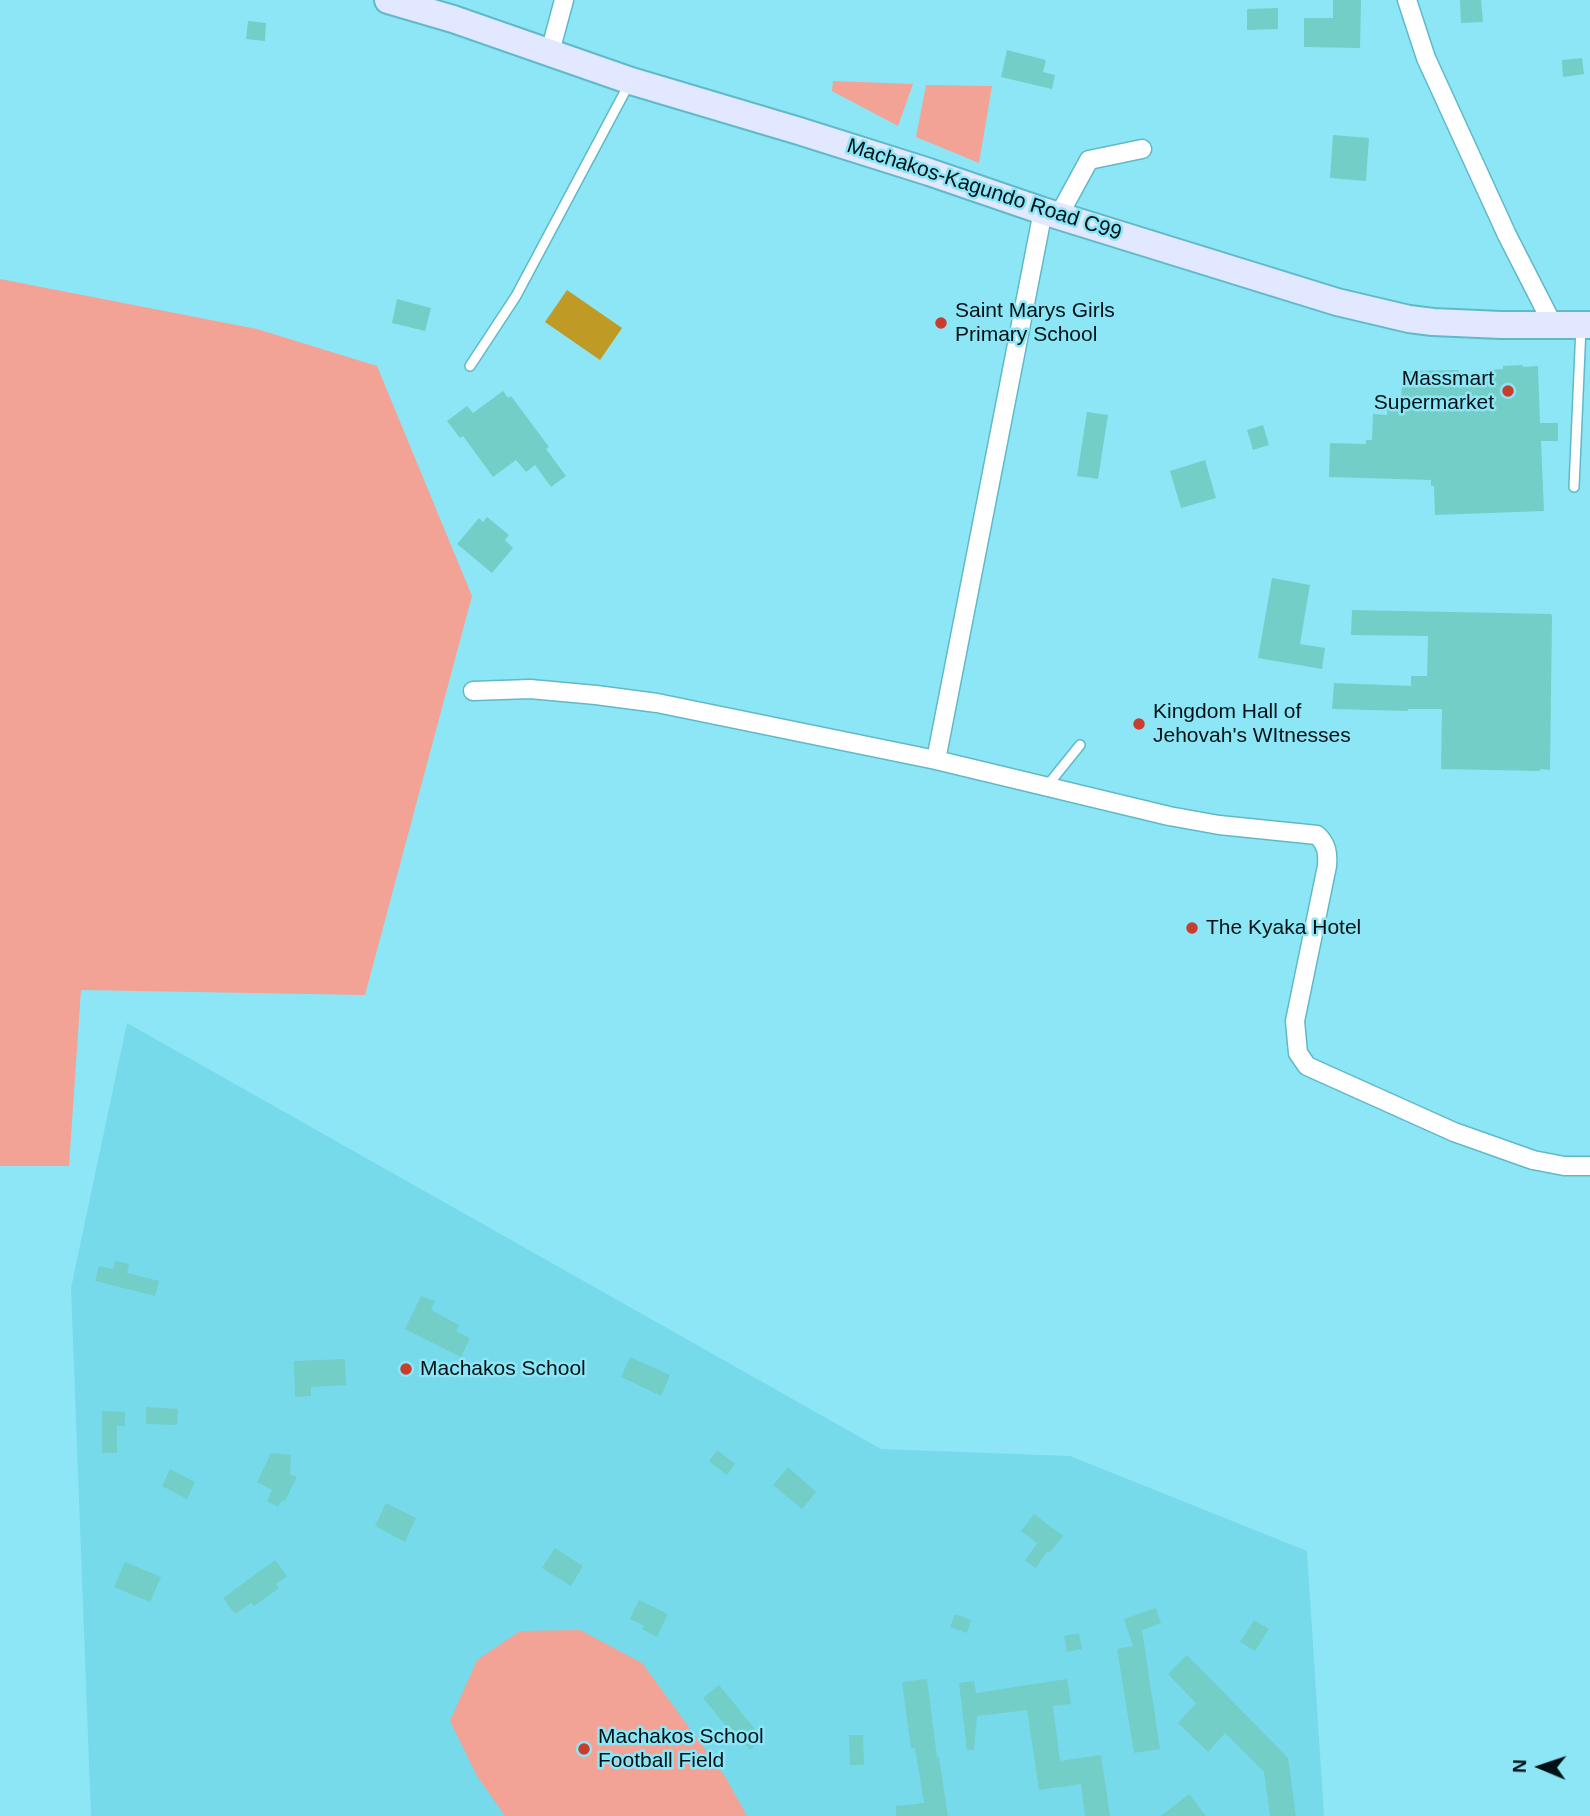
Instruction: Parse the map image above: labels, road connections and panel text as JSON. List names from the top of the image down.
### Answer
{
  "streets": {
    "main road": ["Machakos-Kagundo Road C99"]
  },
  "places": [
    "Saint Marys Girls Primary School",
    "Massmart Supermarket",
    "Kingdom Hall of Jehovah's WItnesses",
    "The Kyaka Hotel",
    "Machakos School",
    "Machakos School Football Field"
  ],
  "north": "left"
}
